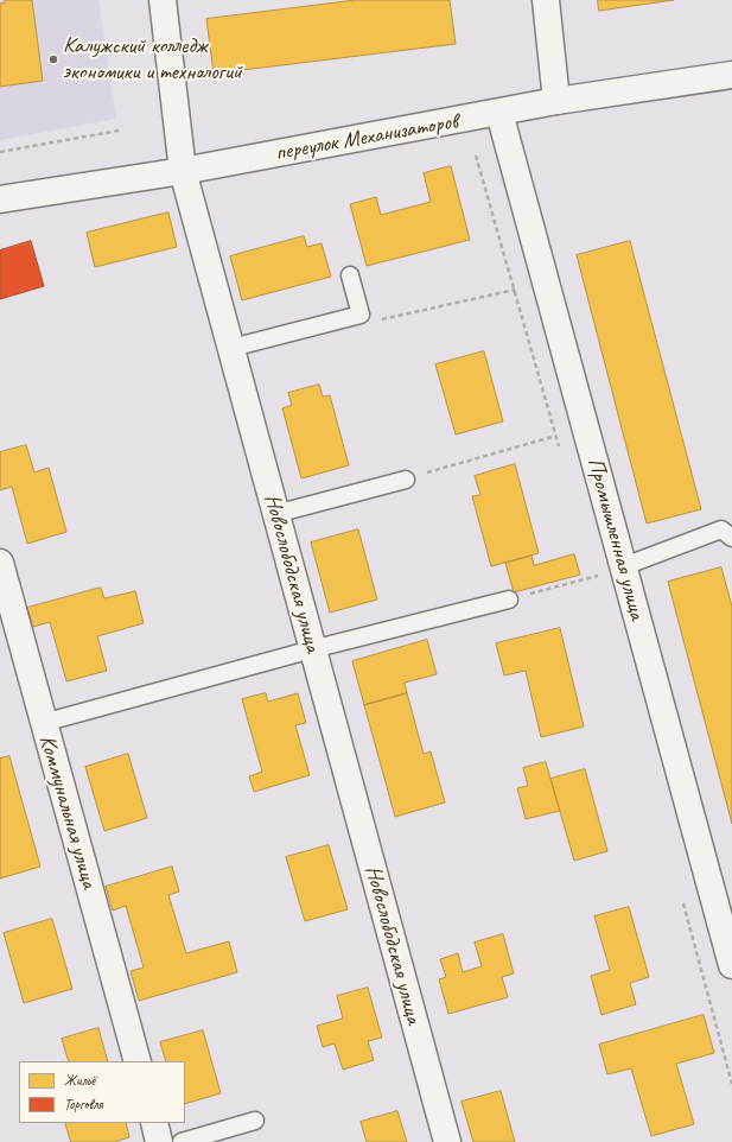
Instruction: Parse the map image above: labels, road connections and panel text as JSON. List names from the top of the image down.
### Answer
{
  "streets": {
    "street": [
      "переулок Механизаторов",
      "Промышленная улица",
      "Новослободская улица",
      "Коммунальная улица"
    ]
  },
  "crossings": [
    ["переулок Механизаторов", "Промышленная улица"],
    ["переулок Механизаторов", "Новослободская улица"]
  ],
  "places": ["Калужский колледж экономики и технологий"],
  "legend": ["Жильё", "Торговля"]
}
